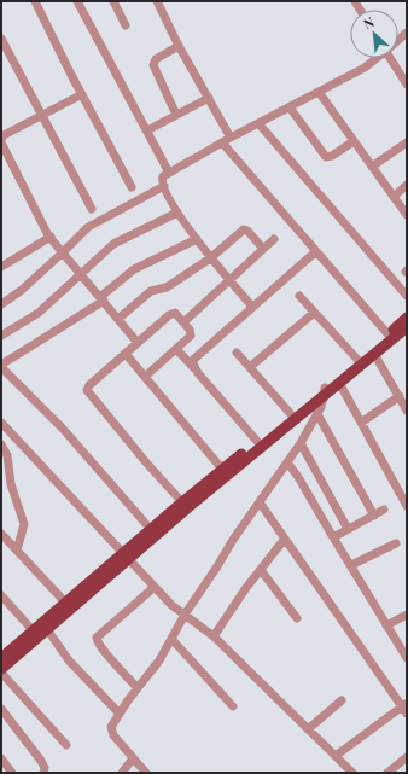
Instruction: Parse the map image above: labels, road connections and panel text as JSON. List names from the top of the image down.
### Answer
{
  "north": "top left"
}
